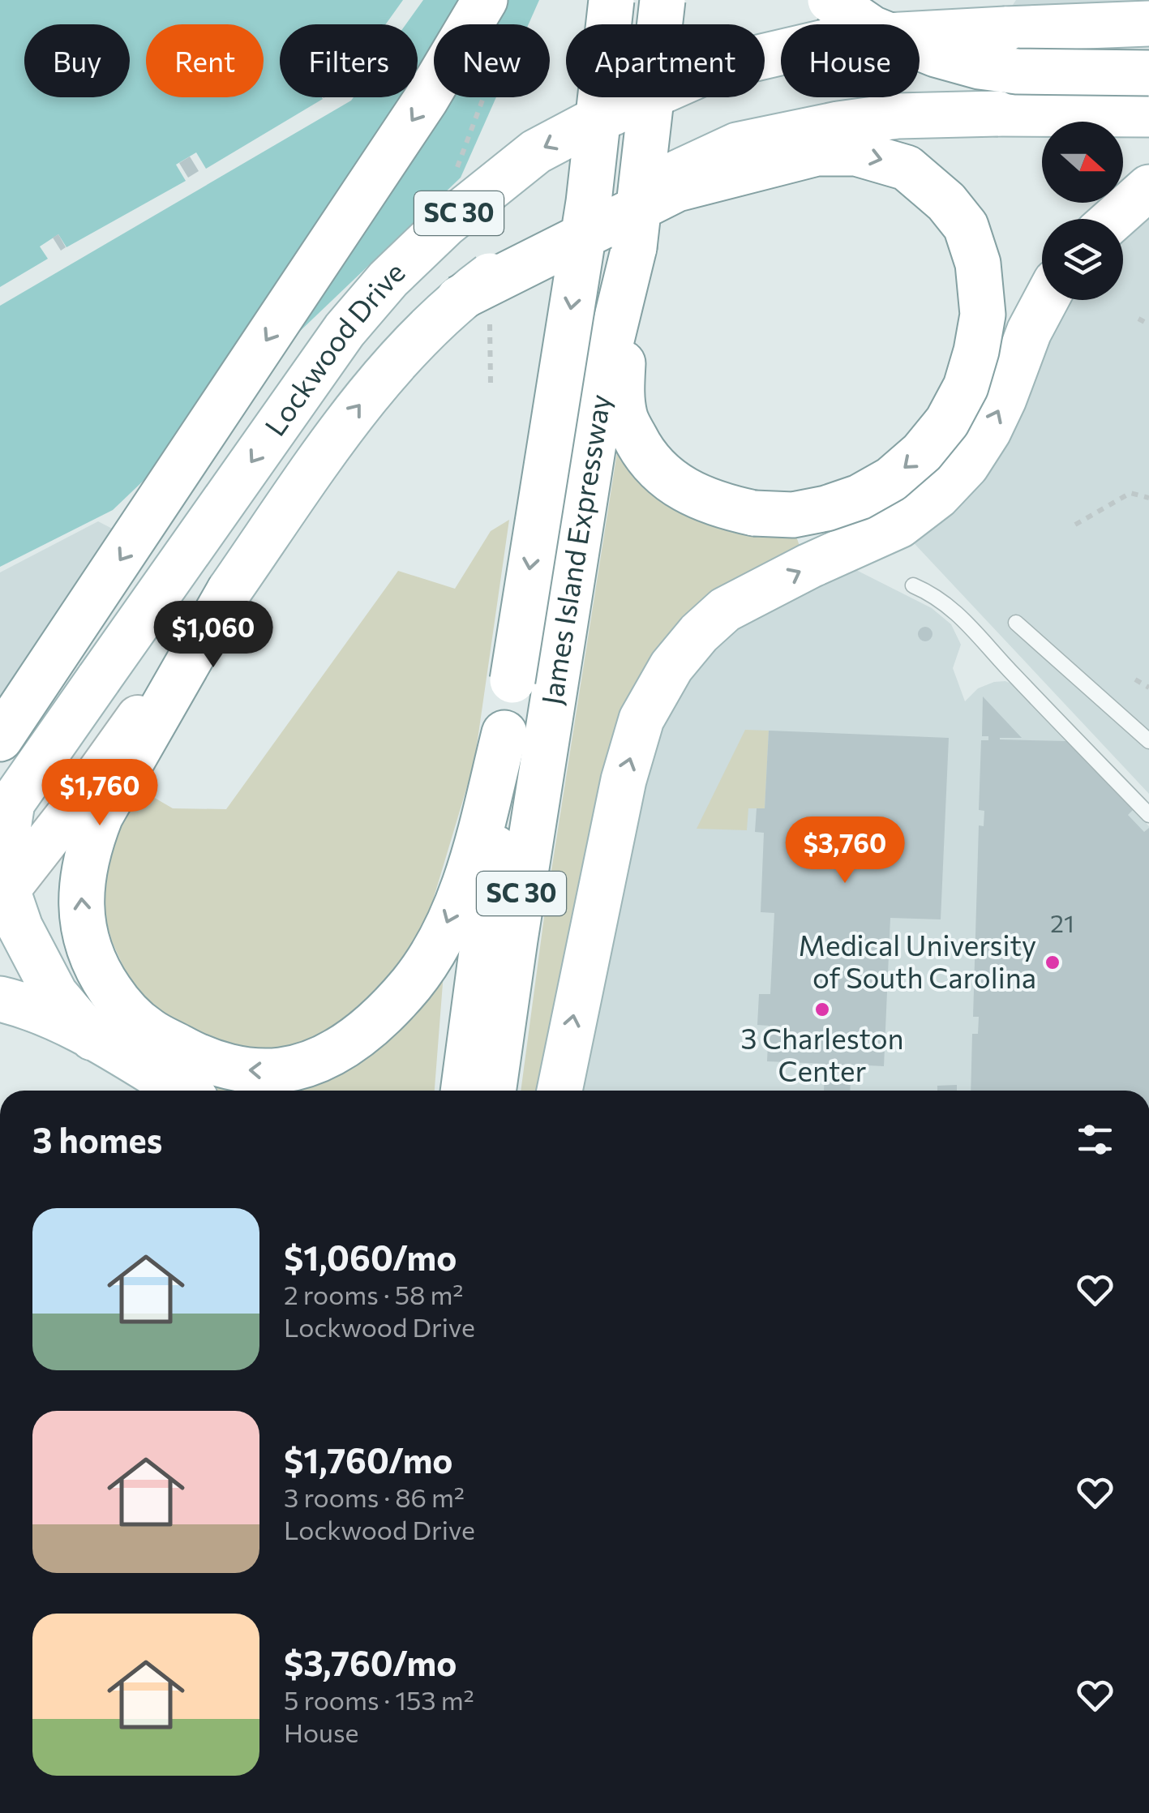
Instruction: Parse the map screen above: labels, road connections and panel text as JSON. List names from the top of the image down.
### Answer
{
  "streets": {
    "main road": ["SC 30", "Lockwood Drive", "James Island Expressway"]
  },
  "crossings": [
    ["SC 30", "Lockwood Drive"],
    ["SC 30", "James Island Expressway"]
  ],
  "places": ["Medical University of South Carolina", "3 Charleston Center"],
  "house_numbers": ["21"],
  "north": "right",
  "page": {
    "chip": [
      "Buy",
      "Rent",
      "Filters",
      "New",
      "Apartment",
      "House"
    ],
    "price": ["$1,060", "$1,760", "$3,760"],
    "heading": "3 homes",
    "list": [
      {
        "name": "$1,060/mo",
        "note": "2 rooms · 58 m² · Lockwood Drive"
      },
      {
        "name": "$1,760/mo",
        "note": "3 rooms · 86 m² · Lockwood Drive"
      },
      {
        "name": "$3,760/mo",
        "note": "5 rooms · 153 m² · House"
      }
    ]
  }
}
